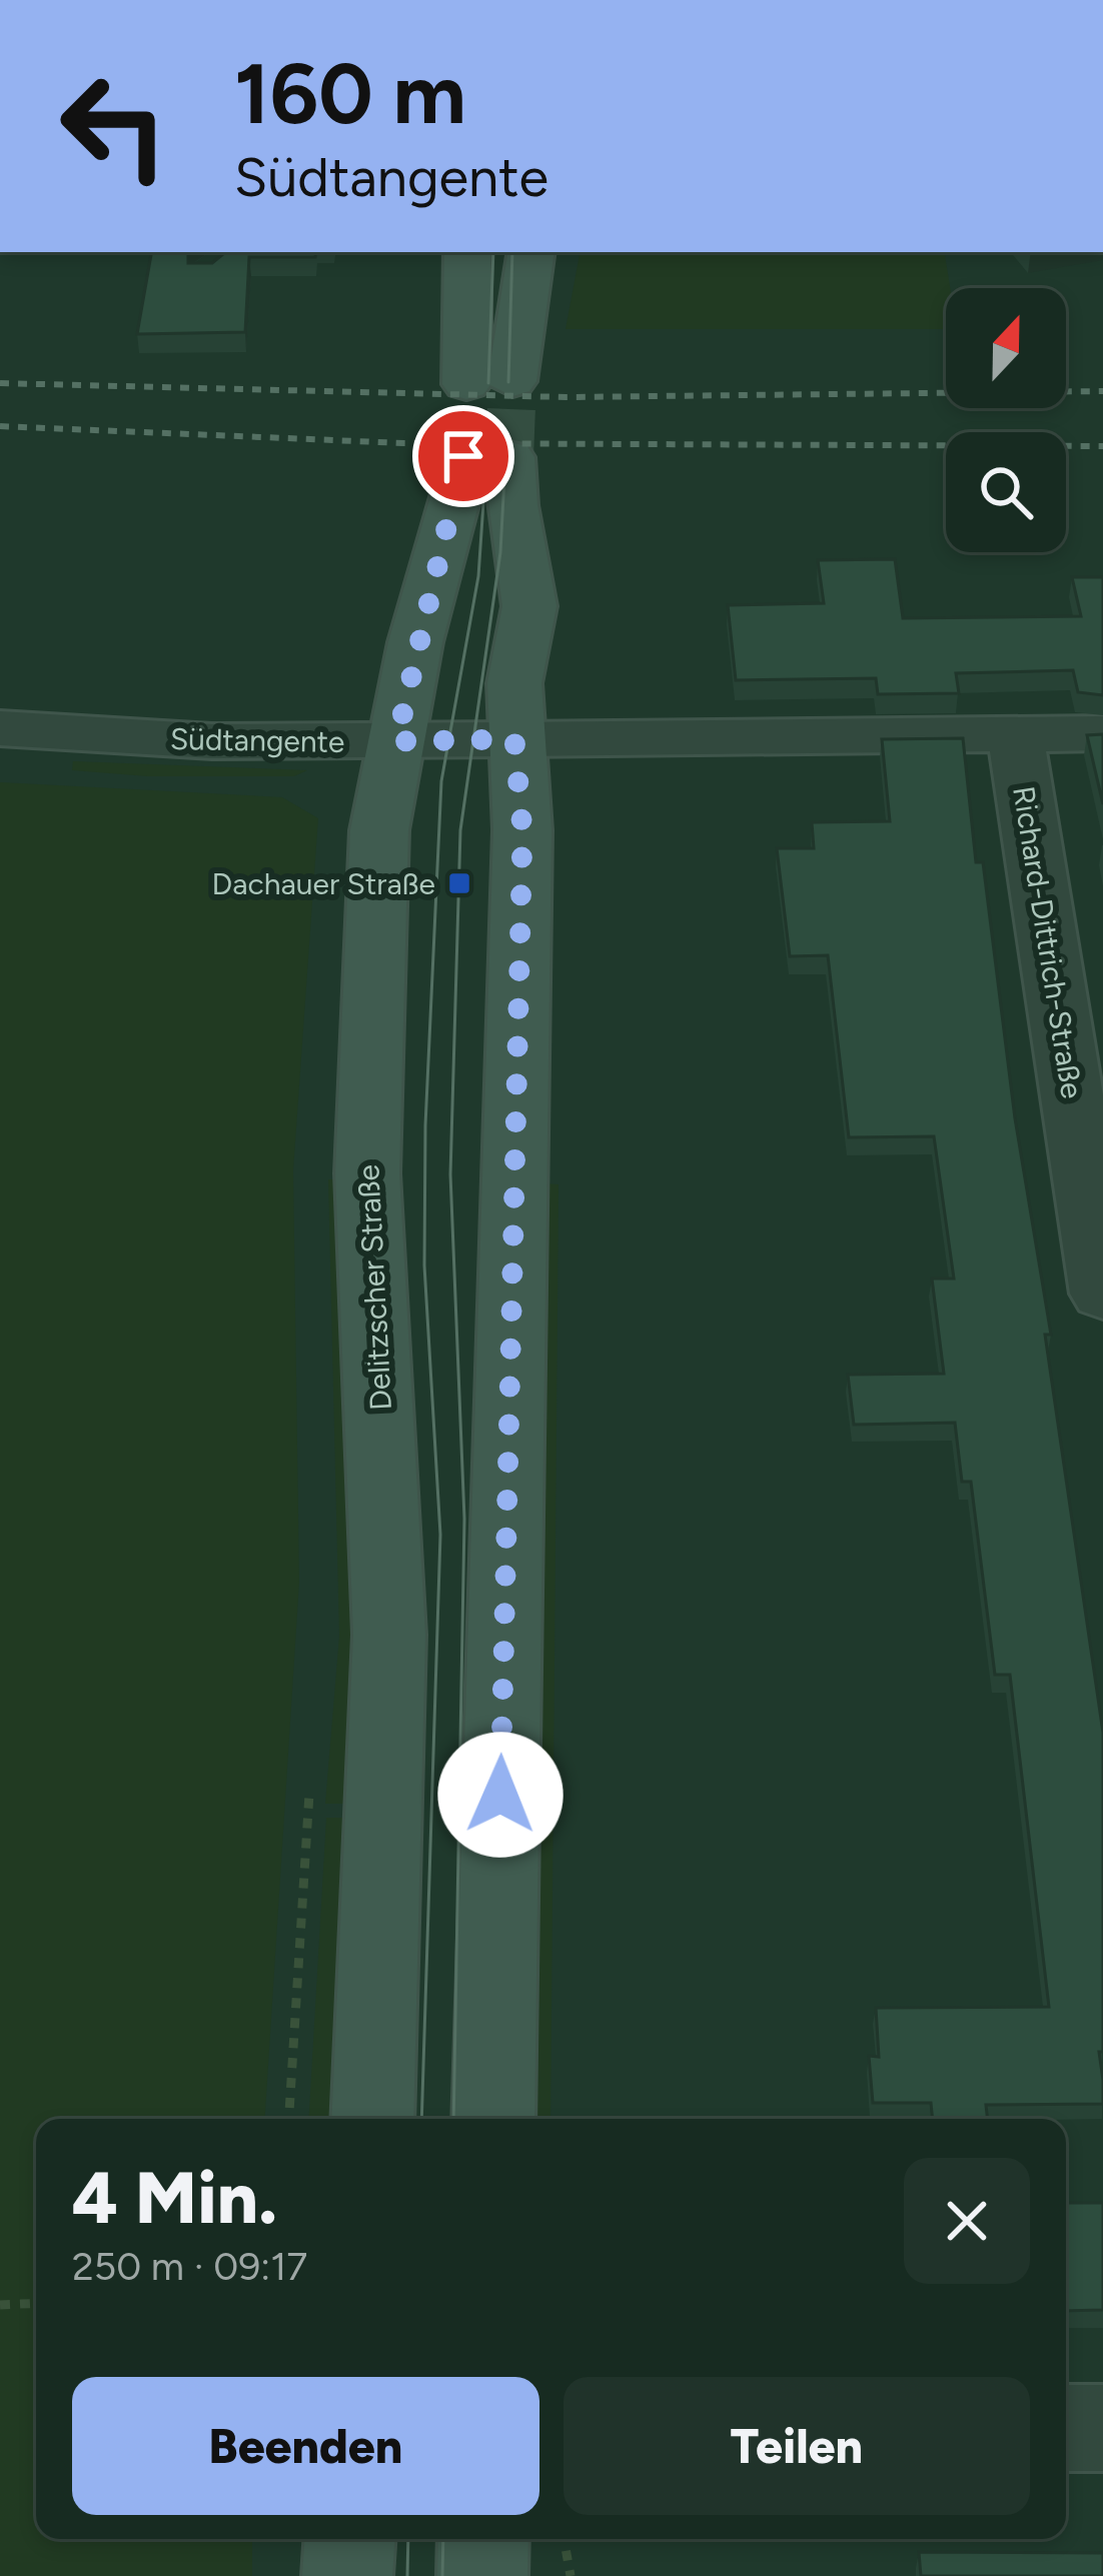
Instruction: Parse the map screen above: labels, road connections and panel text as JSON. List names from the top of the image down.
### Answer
{
  "streets": {
    "main road": ["Delitzscher Straße"],
    "street": ["Südtangente", "Richard-Dittrich-Straße"]
  },
  "crossings": [
    ["Südtangente", "Delitzscher Straße"]
  ],
  "places": {
    "transit": ["Dachauer Straße"]
  },
  "north": "top",
  "page": {
    "turn": ["160 m", "Südtangente"],
    "heading": ["4 Min.", "250 m · 09:17"],
    "buttons": ["Beenden", "Teilen"]
  }
}
